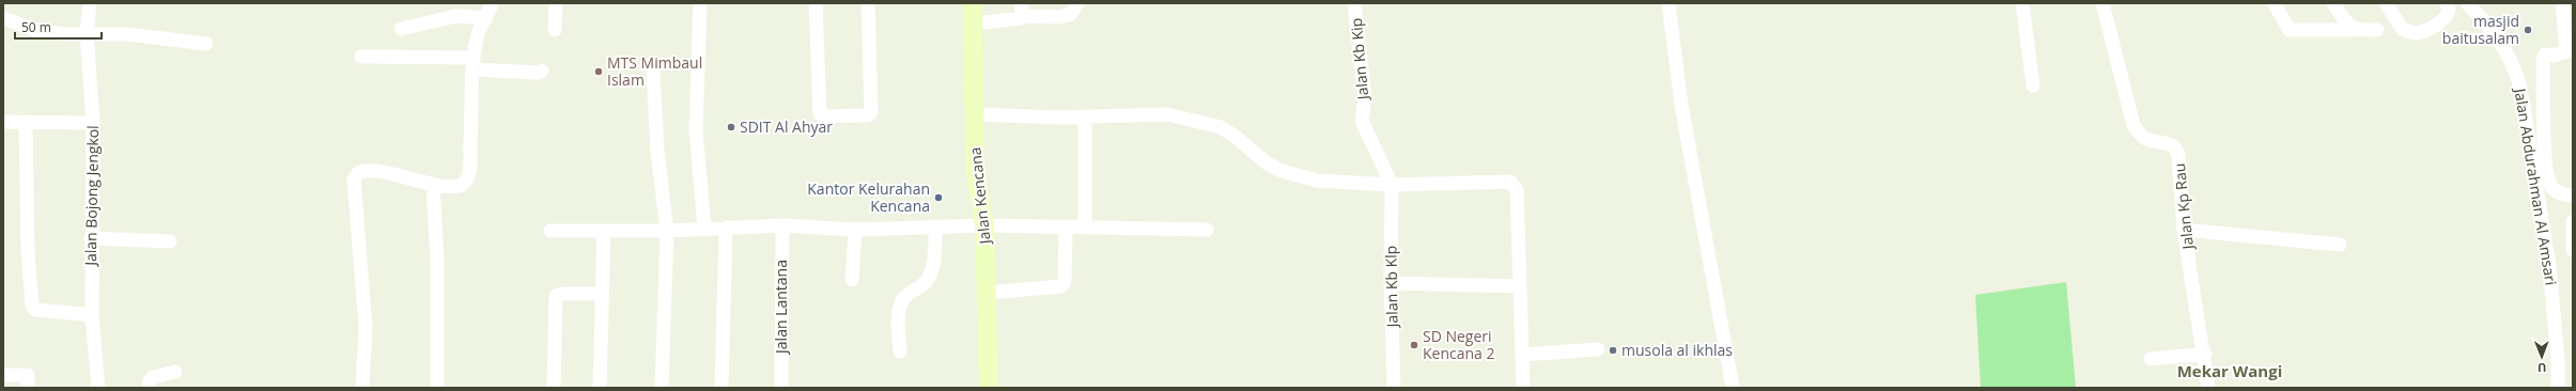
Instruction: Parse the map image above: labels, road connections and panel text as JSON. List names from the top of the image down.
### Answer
{
  "streets": {
    "street": [
      "Jalan Kb Kip",
      "Jalan Abdurahman Al Amsari",
      "Jalan Bojong Jengkol",
      "Jalan Kencana",
      "Jalan Kp Rau",
      "Jalan Kb Klp",
      "Jalan Lantana"
    ]
  },
  "crossings": [
    ["Jalan Kb Kip", "Jalan Kb Klp"]
  ],
  "districts": ["Mekar Wangi"],
  "places": [
    "masjid baitusalam",
    "MTS Mimbaul Islam",
    "SDIT Al Ahyar",
    "Kantor Kelurahan Kencana",
    "SD Negeri Kencana 2",
    "musola al ikhlas"
  ],
  "scale_bar": "50 m",
  "north": "bottom"
}
